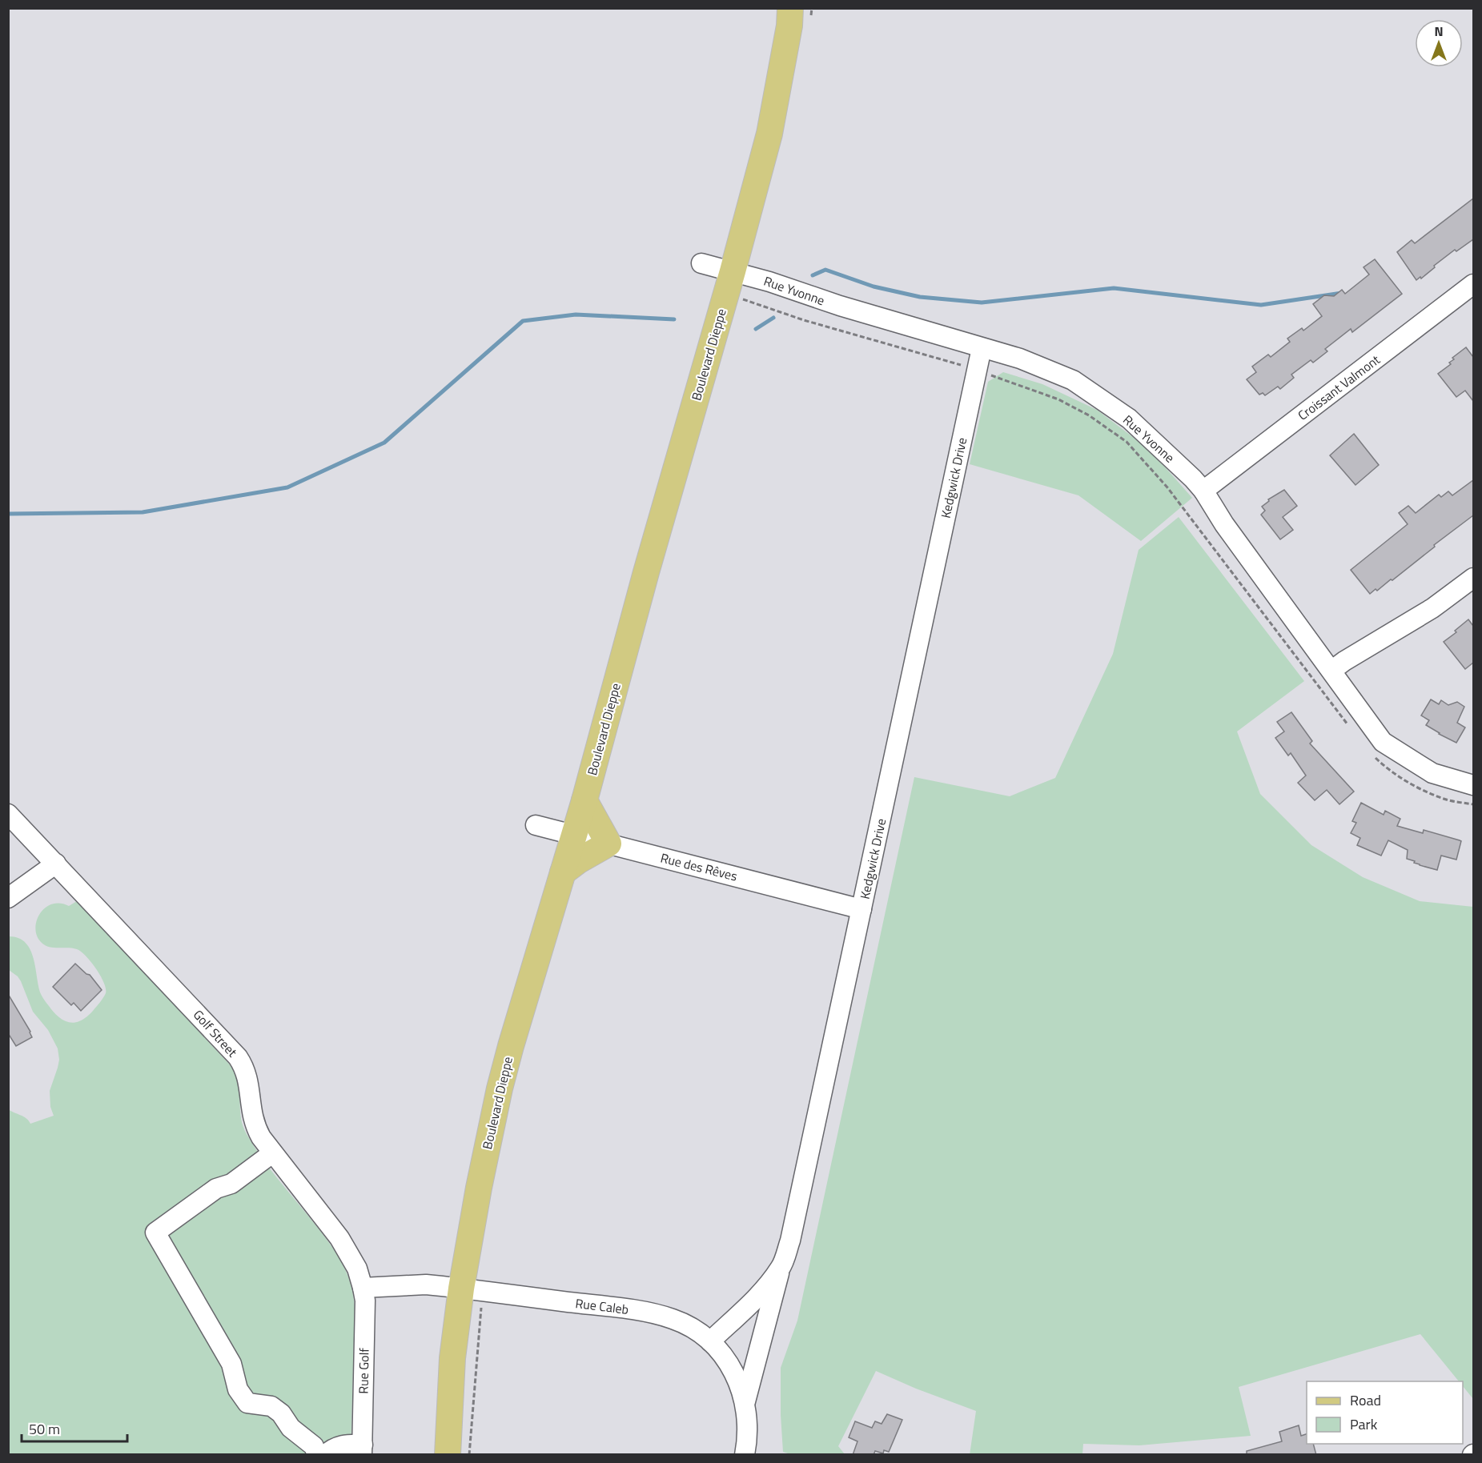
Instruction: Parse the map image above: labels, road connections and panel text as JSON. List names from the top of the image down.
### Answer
{
  "streets": {
    "main road": ["Boulevard Dieppe"],
    "street": [
      "Rue Yvonne",
      "Croissant Valmont",
      "Kedgwick Drive",
      "Rue des Rêves",
      "Golf Street",
      "Rue Caleb",
      "Rue Golf"
    ]
  },
  "crossings": [
    ["Rue Yvonne", "Boulevard Dieppe"],
    ["Rue Yvonne", "Croissant Valmont"],
    ["Rue Yvonne", "Kedgwick Drive"],
    ["Boulevard Dieppe", "Rue des Rêves"],
    ["Boulevard Dieppe", "Rue Caleb"],
    ["Kedgwick Drive", "Rue des Rêves"],
    ["Kedgwick Drive", "Rue Caleb"],
    ["Golf Street", "Rue Caleb"],
    ["Golf Street", "Rue Golf"],
    ["Rue Caleb", "Rue Golf"]
  ],
  "legend": ["Road", "Park"],
  "scale_bar": "50 m",
  "north": "top"
}
